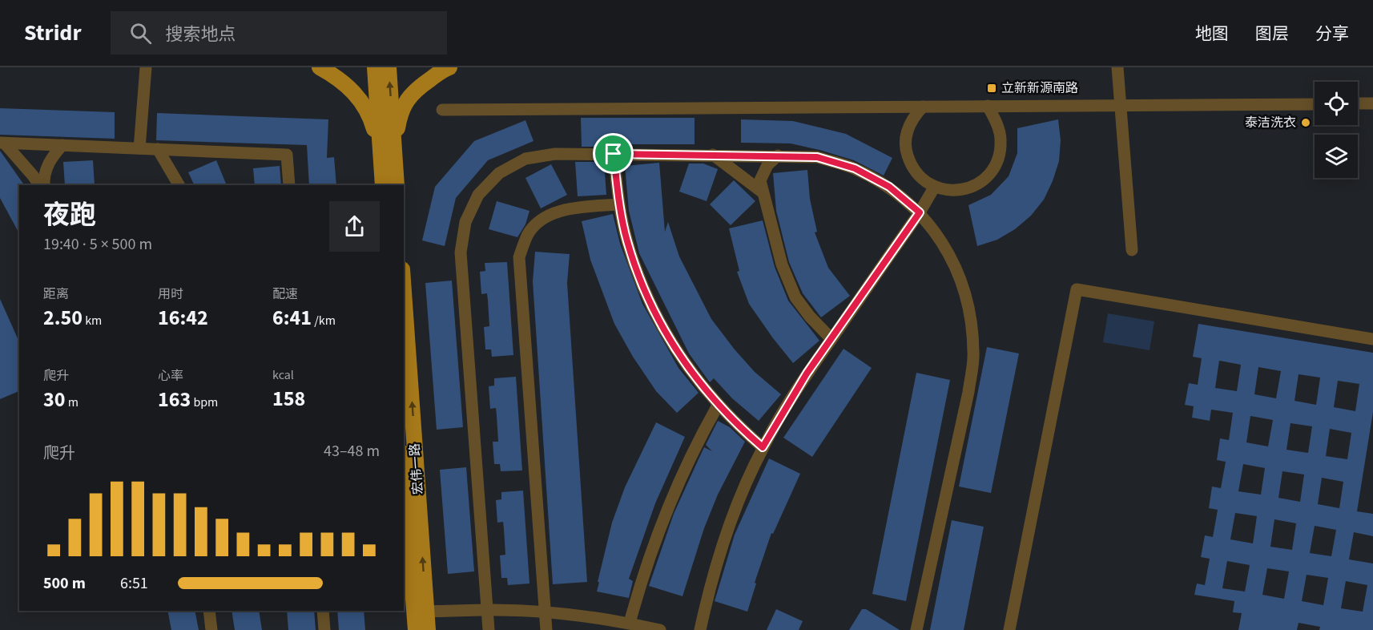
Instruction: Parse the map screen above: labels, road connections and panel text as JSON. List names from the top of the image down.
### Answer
{
  "streets": {
    "main road": ["宏伟一路"]
  },
  "places": {
    "transit": ["立新新源南路"],
    "other": ["泰洁洗衣"]
  },
  "page": {
    "header": "Stridr",
    "search": "搜索地点",
    "nav": ["地图", "图层", "分享"],
    "heading": ["夜跑", "19:40 · 5 × 500 m"],
    "stats": [
      ["距离", "2.50 km"],
      ["用时", "16:42"],
      ["配速", "6:41 /km"],
      ["爬升", "30 m"],
      ["心率", "163 bpm"],
      ["kcal", "158"]
    ],
    "chart": ["爬升", "43–48 m"],
    "list": [
      {
        "name": "500 m",
        "note": "6:51"
      }
    ]
  }
}
